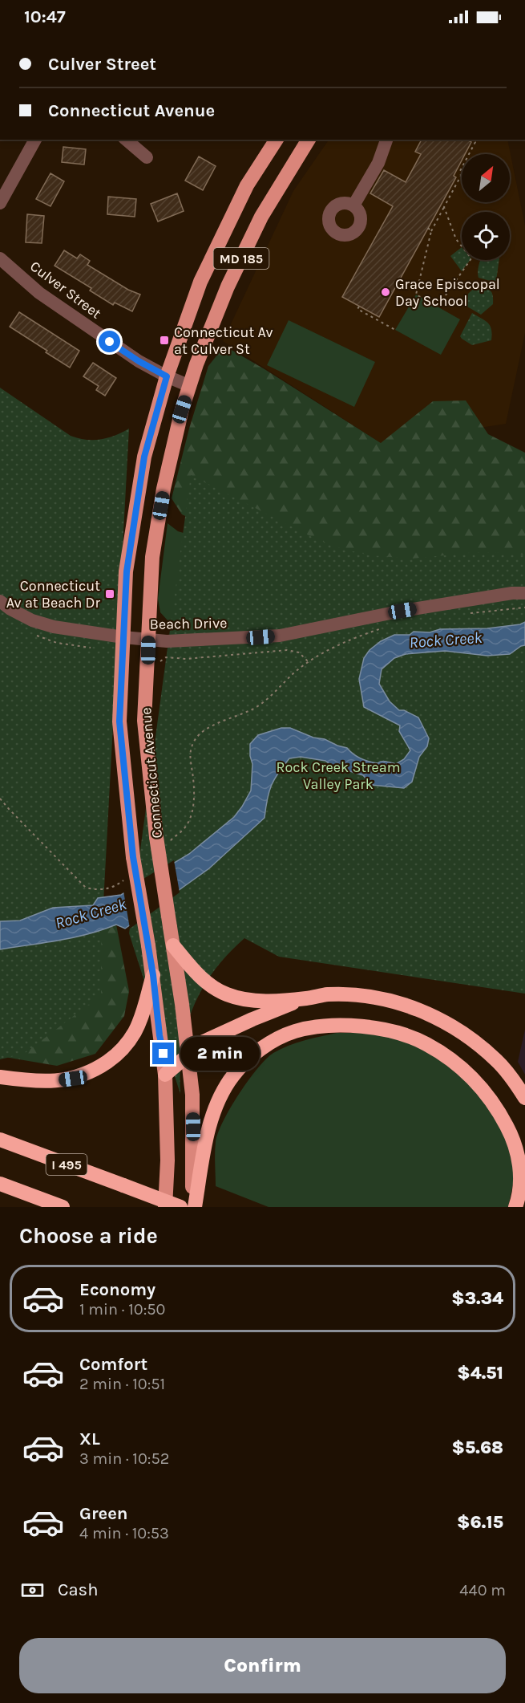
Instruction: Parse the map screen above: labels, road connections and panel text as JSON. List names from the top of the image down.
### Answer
{
  "streets": {
    "highway": ["I 495"],
    "main road": ["MD 185", "Connecticut Avenue"],
    "street": ["Culver Street", "Beach Drive"]
  },
  "crossings": [
    ["Culver Street", "Connecticut Avenue"],
    ["Beach Drive", "Connecticut Avenue"]
  ],
  "water": ["Rock Creek"],
  "parks": ["Rock Creek Stream Valley Park"],
  "places": {
    "other": ["Grace Episcopal Day School"],
    "transit": ["Connecticut Av at Culver St", "Connecticut Av at Beach Dr"]
  },
  "north": "top right",
  "page": {
    "status": "10:47",
    "banner": ["Culver Street", "Connecticut Avenue"],
    "bubble": "2 min",
    "heading": "Choose a ride",
    "list": [
      {
        "name": "Economy",
        "note": "1 min · 10:50",
        "value": "$3.34"
      },
      {
        "name": "Comfort",
        "note": "2 min · 10:51",
        "value": "$4.51"
      },
      {
        "name": "XL",
        "note": "3 min · 10:52",
        "value": "$5.68"
      },
      {
        "name": "Green",
        "note": "4 min · 10:53",
        "value": "$6.15"
      }
    ],
    "pay": ["Cash", "440 m"],
    "buttons": "Confirm"
  }
}
